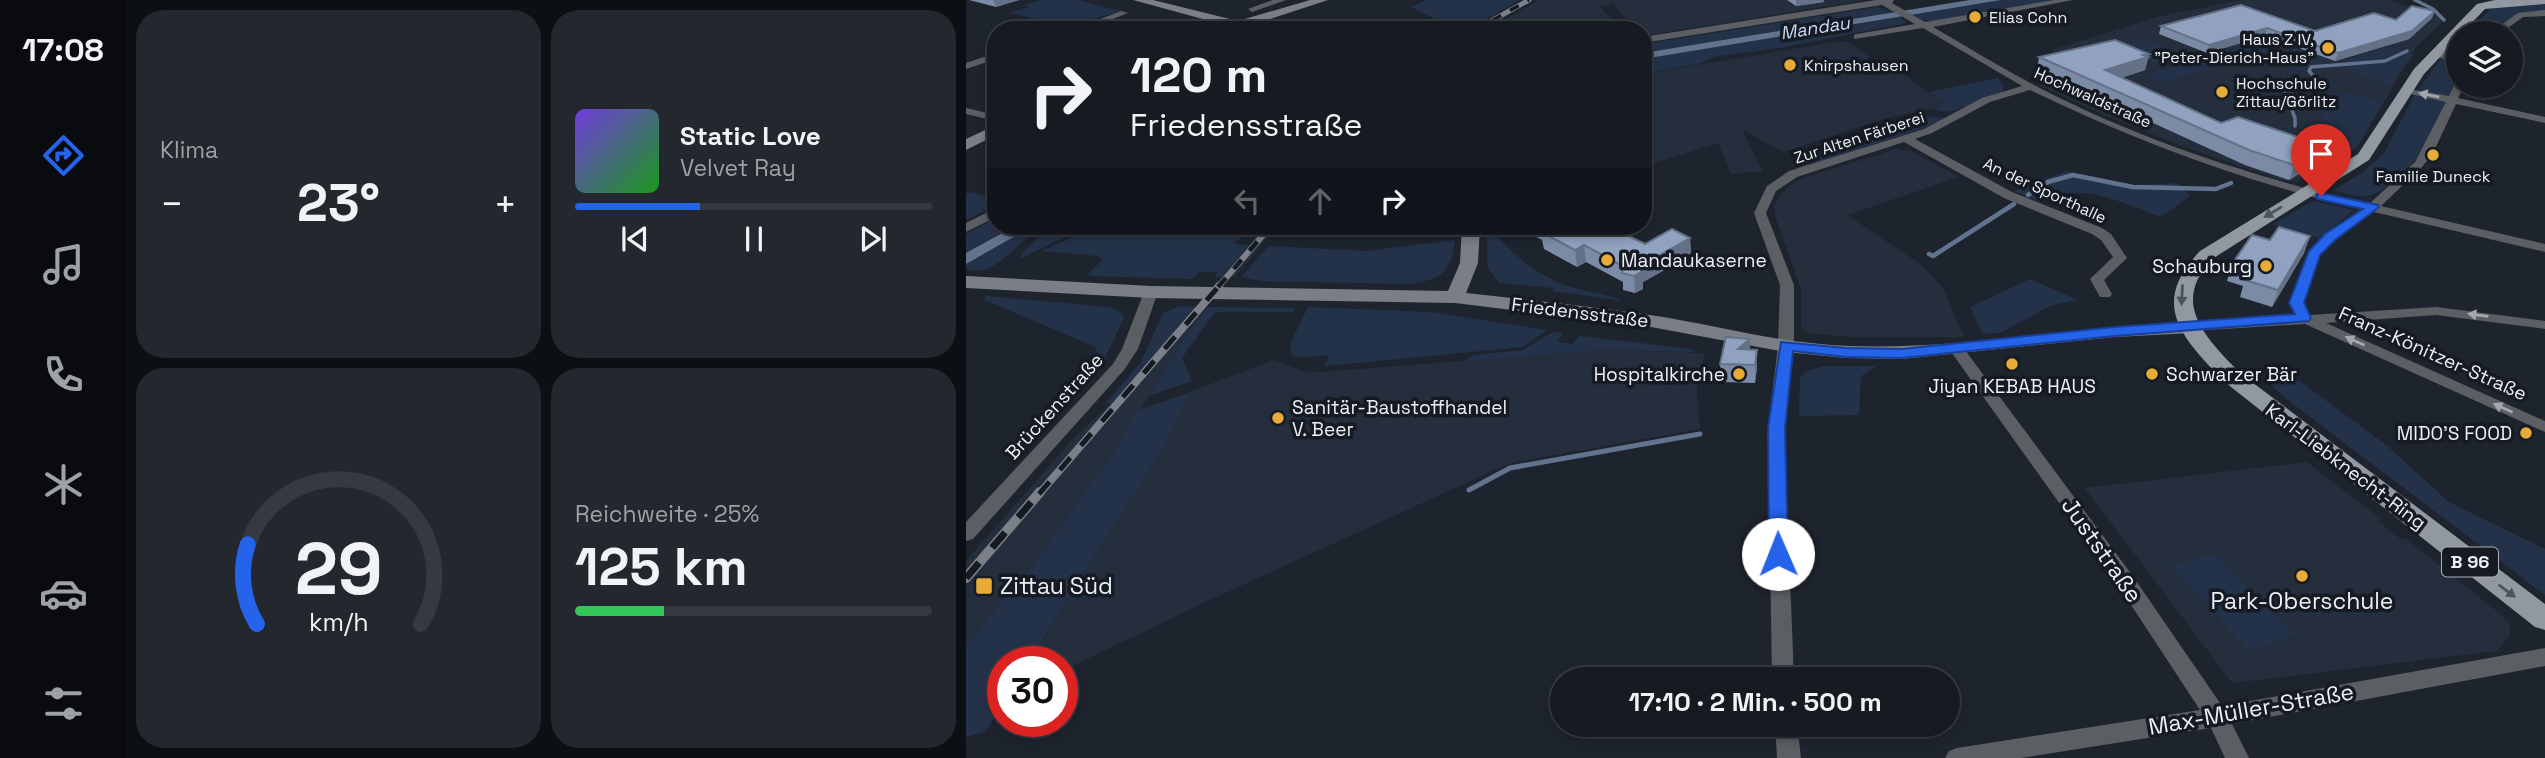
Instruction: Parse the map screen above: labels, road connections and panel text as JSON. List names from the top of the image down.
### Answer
{
  "streets": {
    "main road": ["Friedensstraße", "Karl-Liebknecht-Ring", "B 96"],
    "street": [
      "Hochwaldstraße",
      "Zur Alten Färberei",
      "An der Sporthalle",
      "Franz-Könitzer-Straße",
      "Brückenstraße",
      "Juststraße",
      "Max-Müller-Straße"
    ]
  },
  "crossings": [
    ["Hochwaldstraße", "Zur Alten Färberei"],
    ["Hochwaldstraße", "B 96"],
    ["Zur Alten Färberei", "An der Sporthalle"],
    ["Zur Alten Färberei", "Friedensstraße"],
    ["Friedensstraße", "Brückenstraße"],
    ["Friedensstraße", "Karl-Liebknecht-Ring"],
    ["Friedensstraße", "Juststraße"],
    ["Friedensstraße", "B 96"],
    ["Karl-Liebknecht-Ring", "B 96"],
    ["Juststraße", "Max-Müller-Straße"]
  ],
  "one_way": ["Karl-Liebknecht-Ring"],
  "water": ["Mandau"],
  "places": {
    "other": [
      "Elias Cohn",
      "Haus Z IV, \"Peter-Dierich-Haus\"",
      "Knirpshausen",
      "Hochschule Zittau/Görlitz",
      "Familie Duneck",
      "Mandaukaserne",
      "Schauburg",
      "Jiyan KEBAB HAUS",
      "Hospitalkirche",
      "Schwarzer Bär",
      "Sanitär-Baustoffhandel V. Beer",
      "MIDO'S FOOD",
      "Park-Oberschule"
    ],
    "transit": ["Zittau Süd"]
  },
  "page": {
    "tabs": "17:08",
    "tile": [
      "Klima",
      ["Reichweite · 25%", "125 km"]
    ],
    "turn": ["120 m", "Friedensstraße"],
    "song": ["Static Love", "Velvet Ray"],
    "heat": ["−", "23°", "+"],
    "limit": "30",
    "trip": "17:10 · 2 Min. · 500 m",
    "gauge": ["29", "km/h"]
  }
}
